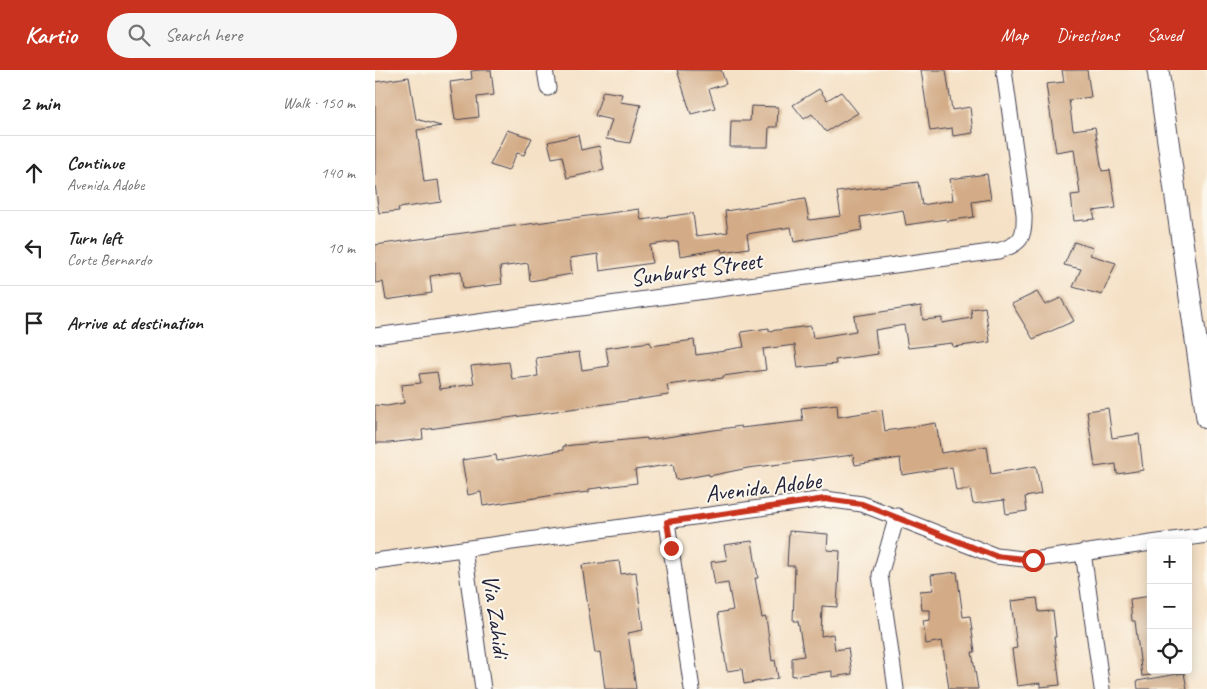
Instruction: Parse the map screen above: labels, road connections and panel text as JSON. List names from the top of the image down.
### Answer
{
  "streets": {
    "street": ["Sunburst Street", "Avenida Adobe", "Via Zahidi"]
  },
  "crossings": [
    ["Avenida Adobe", "Via Zahidi"]
  ],
  "page": {
    "header": "Kartio",
    "search": "Search here",
    "nav": ["Map", "Directions", "Saved"],
    "heading": ["2 min", "Walk · 150 m"],
    "list": [
      ["Continue", "Avenida Adobe", "140 m"],
      ["Turn left", "Corte Bernardo", "10 m"],
      "Arrive at destination"
    ],
    "map_buttons": ["+", "−"]
  }
}
